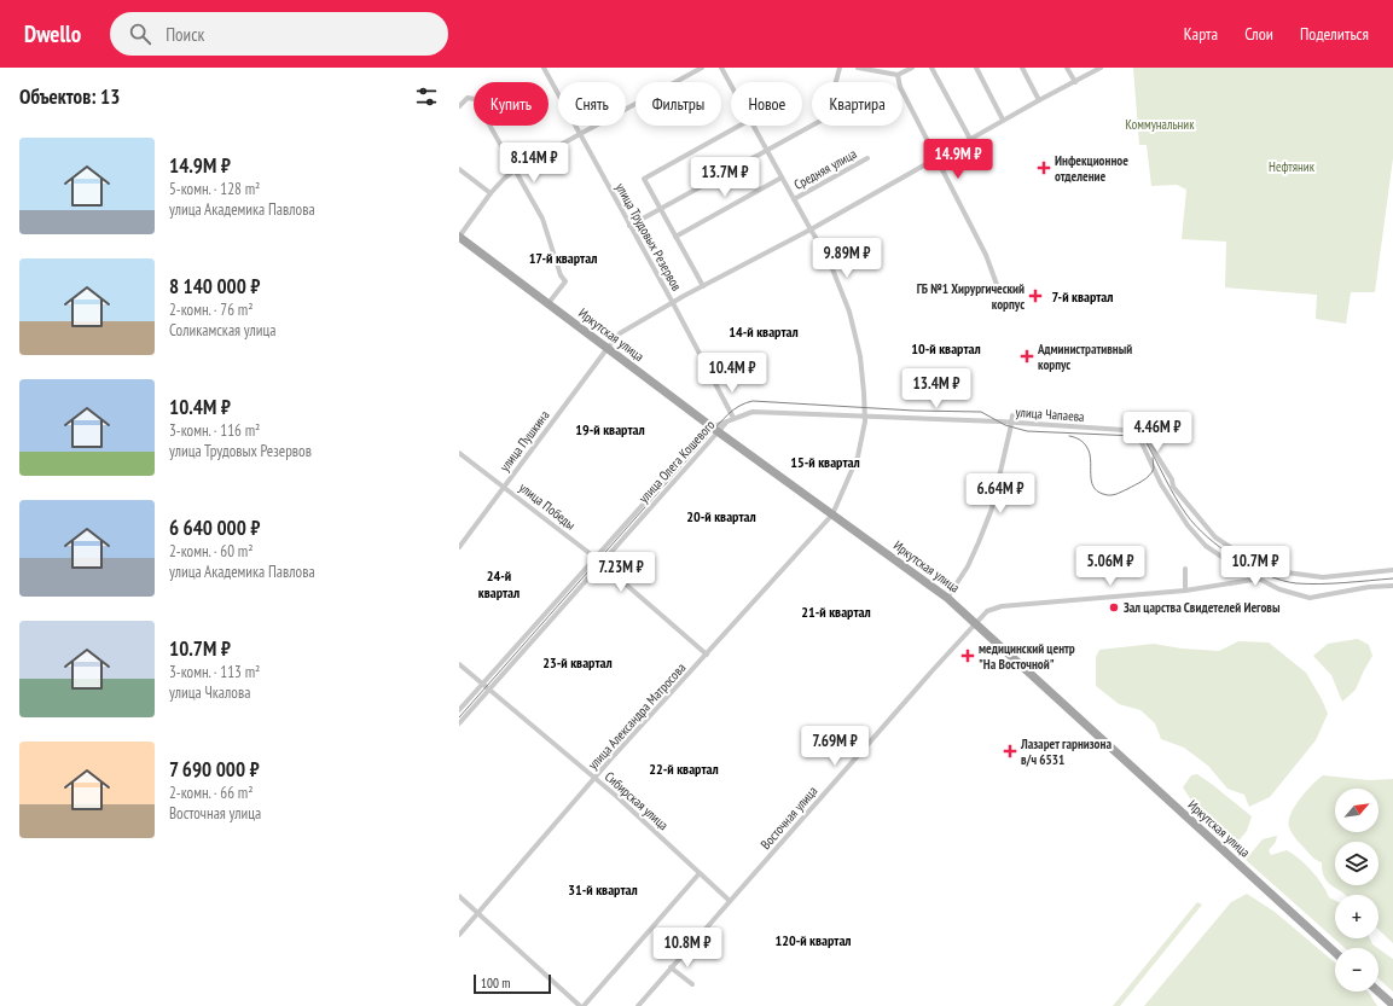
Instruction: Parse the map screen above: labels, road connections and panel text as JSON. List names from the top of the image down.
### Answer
{
  "streets": {
    "main road": ["Иркутская улица"],
    "street": [
      "Средняя улица",
      "улица Трудовых Резервов",
      "улица Чапаева",
      "улица Пушкина",
      "улица Олега Кошевого",
      "улица Победы",
      "улица Александра Матросова",
      "Сибирская улица",
      "Восточная улица"
    ]
  },
  "crossings": [
    ["Средняя улица", "улица Александра Матросова"],
    ["улица Трудовых Резервов", "улица Чапаева"],
    ["улица Трудовых Резервов", "улица Пушкина"],
    ["Иркутская улица", "улица Пушкина"],
    ["Иркутская улица", "улица Олега Кошевого"],
    ["Иркутская улица", "улица Александра Матросова"],
    ["Иркутская улица", "Восточная улица"],
    ["улица Чапаева", "улица Олега Кошевого"],
    ["улица Чапаева", "улица Александра Матросова"],
    ["улица Пушкина", "улица Победы"],
    ["улица Пушкина", "улица Александра Матросова"],
    ["улица Олега Кошевого", "улица Победы"],
    ["улица Олега Кошевого", "Сибирская улица"],
    ["улица Победы", "улица Александра Матросова"],
    ["улица Александра Матросова", "Сибирская улица"],
    ["Сибирская улица", "Восточная улица"]
  ],
  "districts": [
    "17-й квартал",
    "7-й квартал",
    "14-й квартал",
    "10-й квартал",
    "19-й квартал",
    "15-й квартал",
    "20-й квартал",
    "24-й квартал",
    "21-й квартал",
    "23-й квартал",
    "22-й квартал",
    "31-й квартал",
    "120-й квартал"
  ],
  "parks": ["Коммунальник", "Нефтяник"],
  "places": {
    "health": [
      "Инфекционное отделение",
      "ГБ №1 Хирургический корпус",
      "Административный корпус",
      "медицинский центр \"На Восточной\"",
      "Лазарет гарнизона в/ч 6531"
    ],
    "other": ["Зал царства Свидетелей Иеговы"]
  },
  "scale_bar": "100 m",
  "north": "top right",
  "page": {
    "header": "Dwello",
    "search": "Поиск",
    "nav": ["Карта", "Слои", "Поделиться"],
    "heading": "Объектов: 13",
    "chip": [
      "Купить",
      "Снять",
      "Фильтры",
      "Новое",
      "Квартира"
    ],
    "list": [
      {
        "name": "14.9M ₽",
        "note": "5-комн. · 128 m² · улица Академика Павлова"
      },
      {
        "name": "8 140 000 ₽",
        "note": "2-комн. · 76 m² · Соликамская улица"
      },
      {
        "name": "10.4M ₽",
        "note": "3-комн. · 116 m² · улица Трудовых Резервов"
      },
      {
        "name": "6 640 000 ₽",
        "note": "2-комн. · 60 m² · улица Академика Павлова"
      },
      {
        "name": "10.7M ₽",
        "note": "3-комн. · 113 m² · улица Чкалова"
      },
      {
        "name": "7 690 000 ₽",
        "note": "2-комн. · 66 m² · Восточная улица"
      }
    ],
    "price": [
      "14.9M ₽",
      "8.14M ₽",
      "13.7M ₽",
      "9.89M ₽",
      "10.4M ₽",
      "13.4M ₽",
      "4.46M ₽",
      "6.64M ₽",
      "5.06M ₽",
      "10.7M ₽",
      "7.23M ₽",
      "7.69M ₽",
      "10.8M ₽"
    ],
    "map_buttons": ["+", "−"],
    "scale": "100 m"
  }
}
